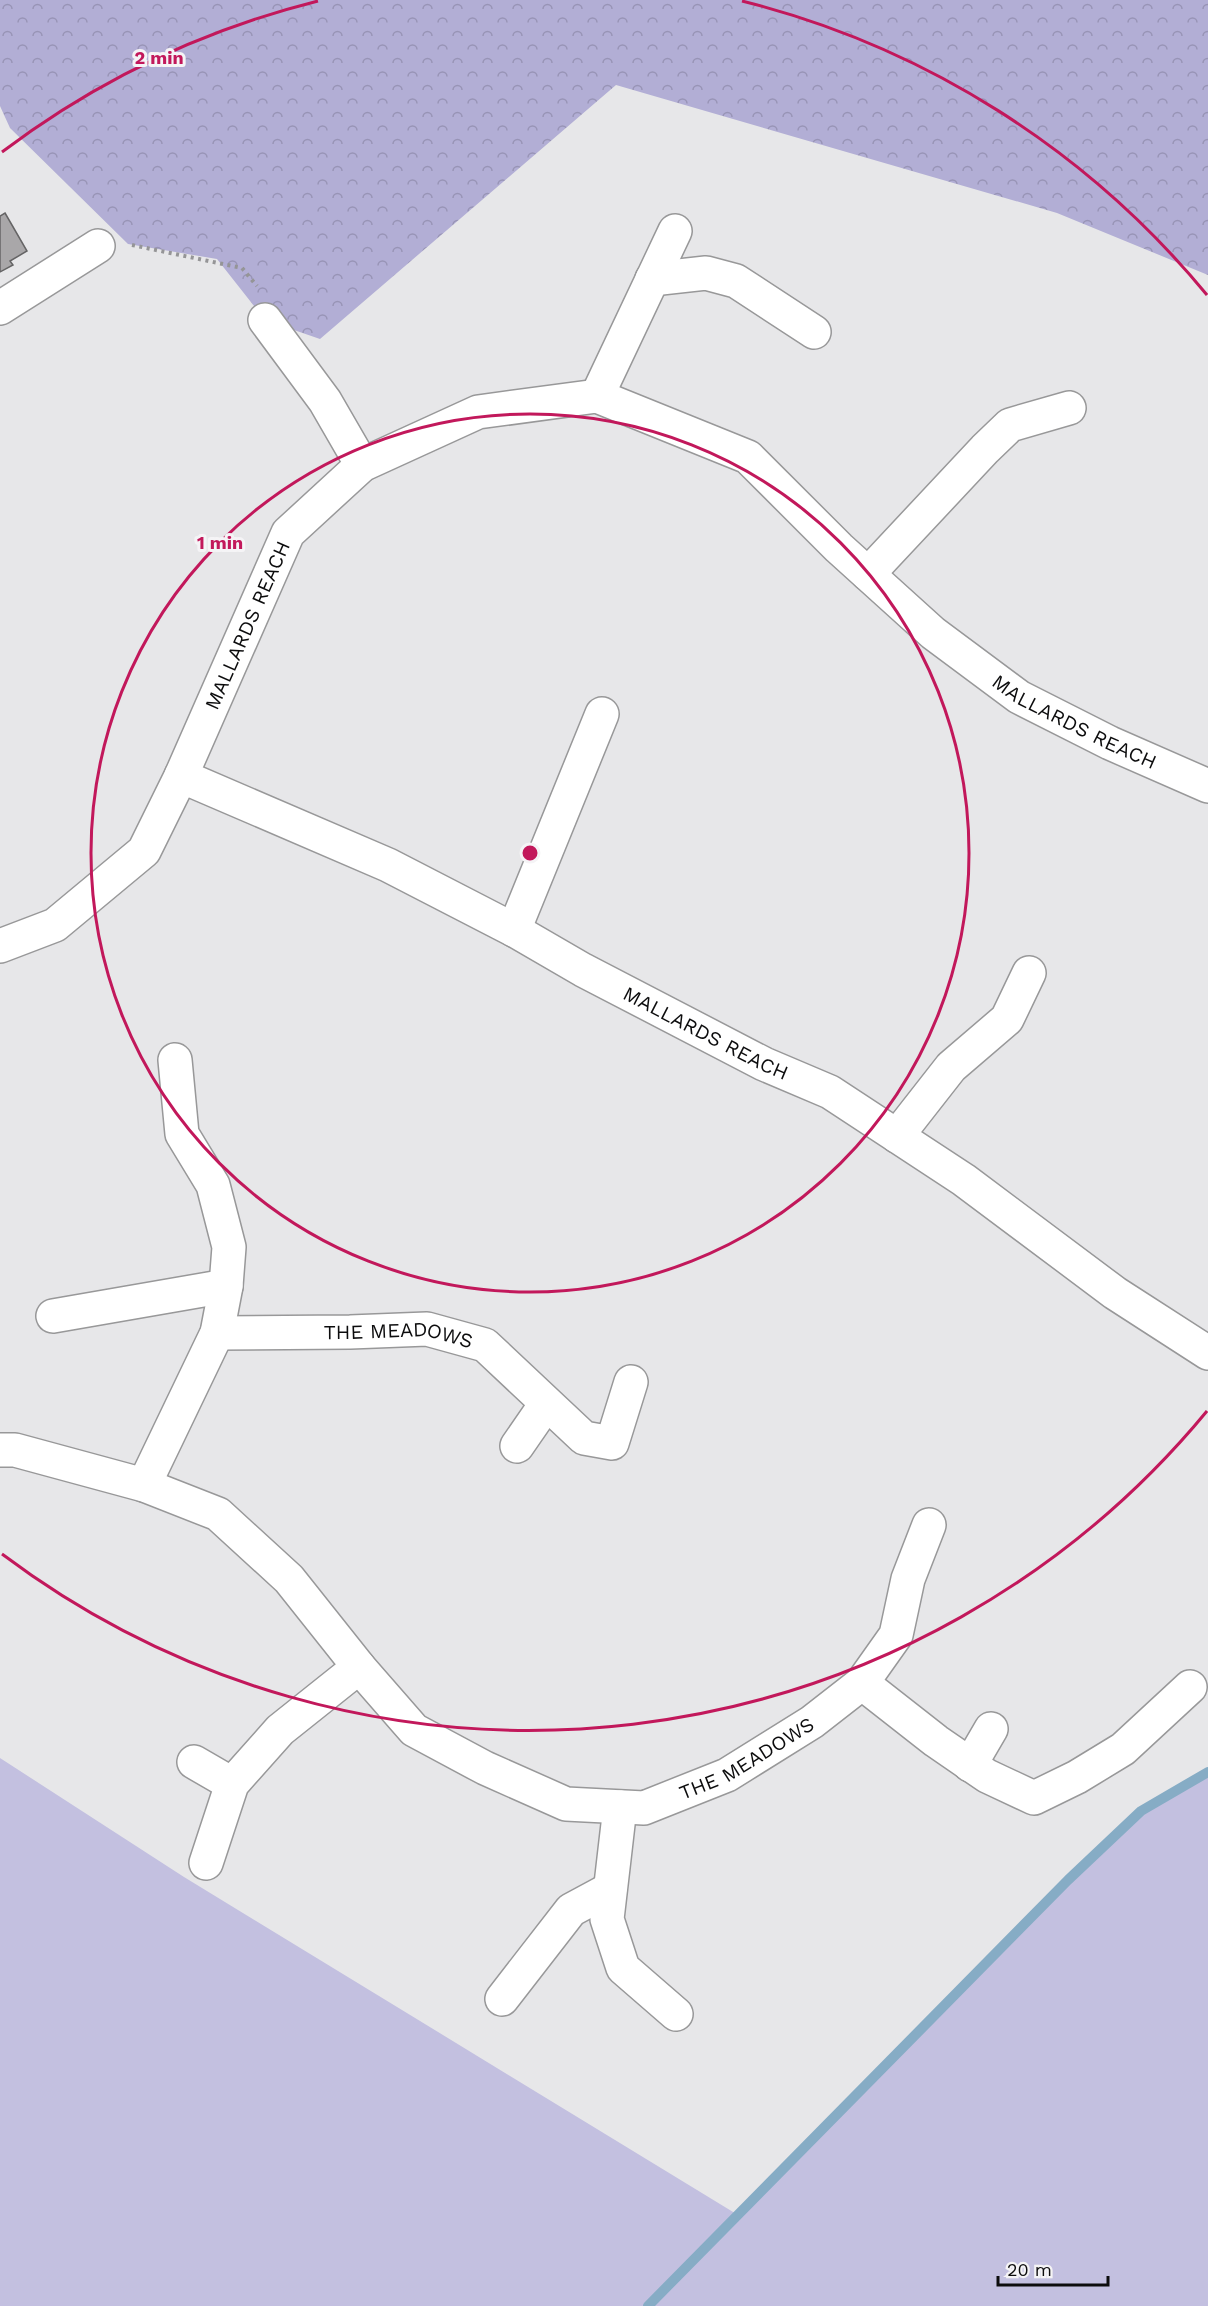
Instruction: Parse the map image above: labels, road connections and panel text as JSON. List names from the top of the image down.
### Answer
{
  "streets": {
    "street": ["MALLARDS REACH", "THE MEADOWS"]
  },
  "scale_bar": "20 m",
  "rings": ["2 min", "1 min"]
}
